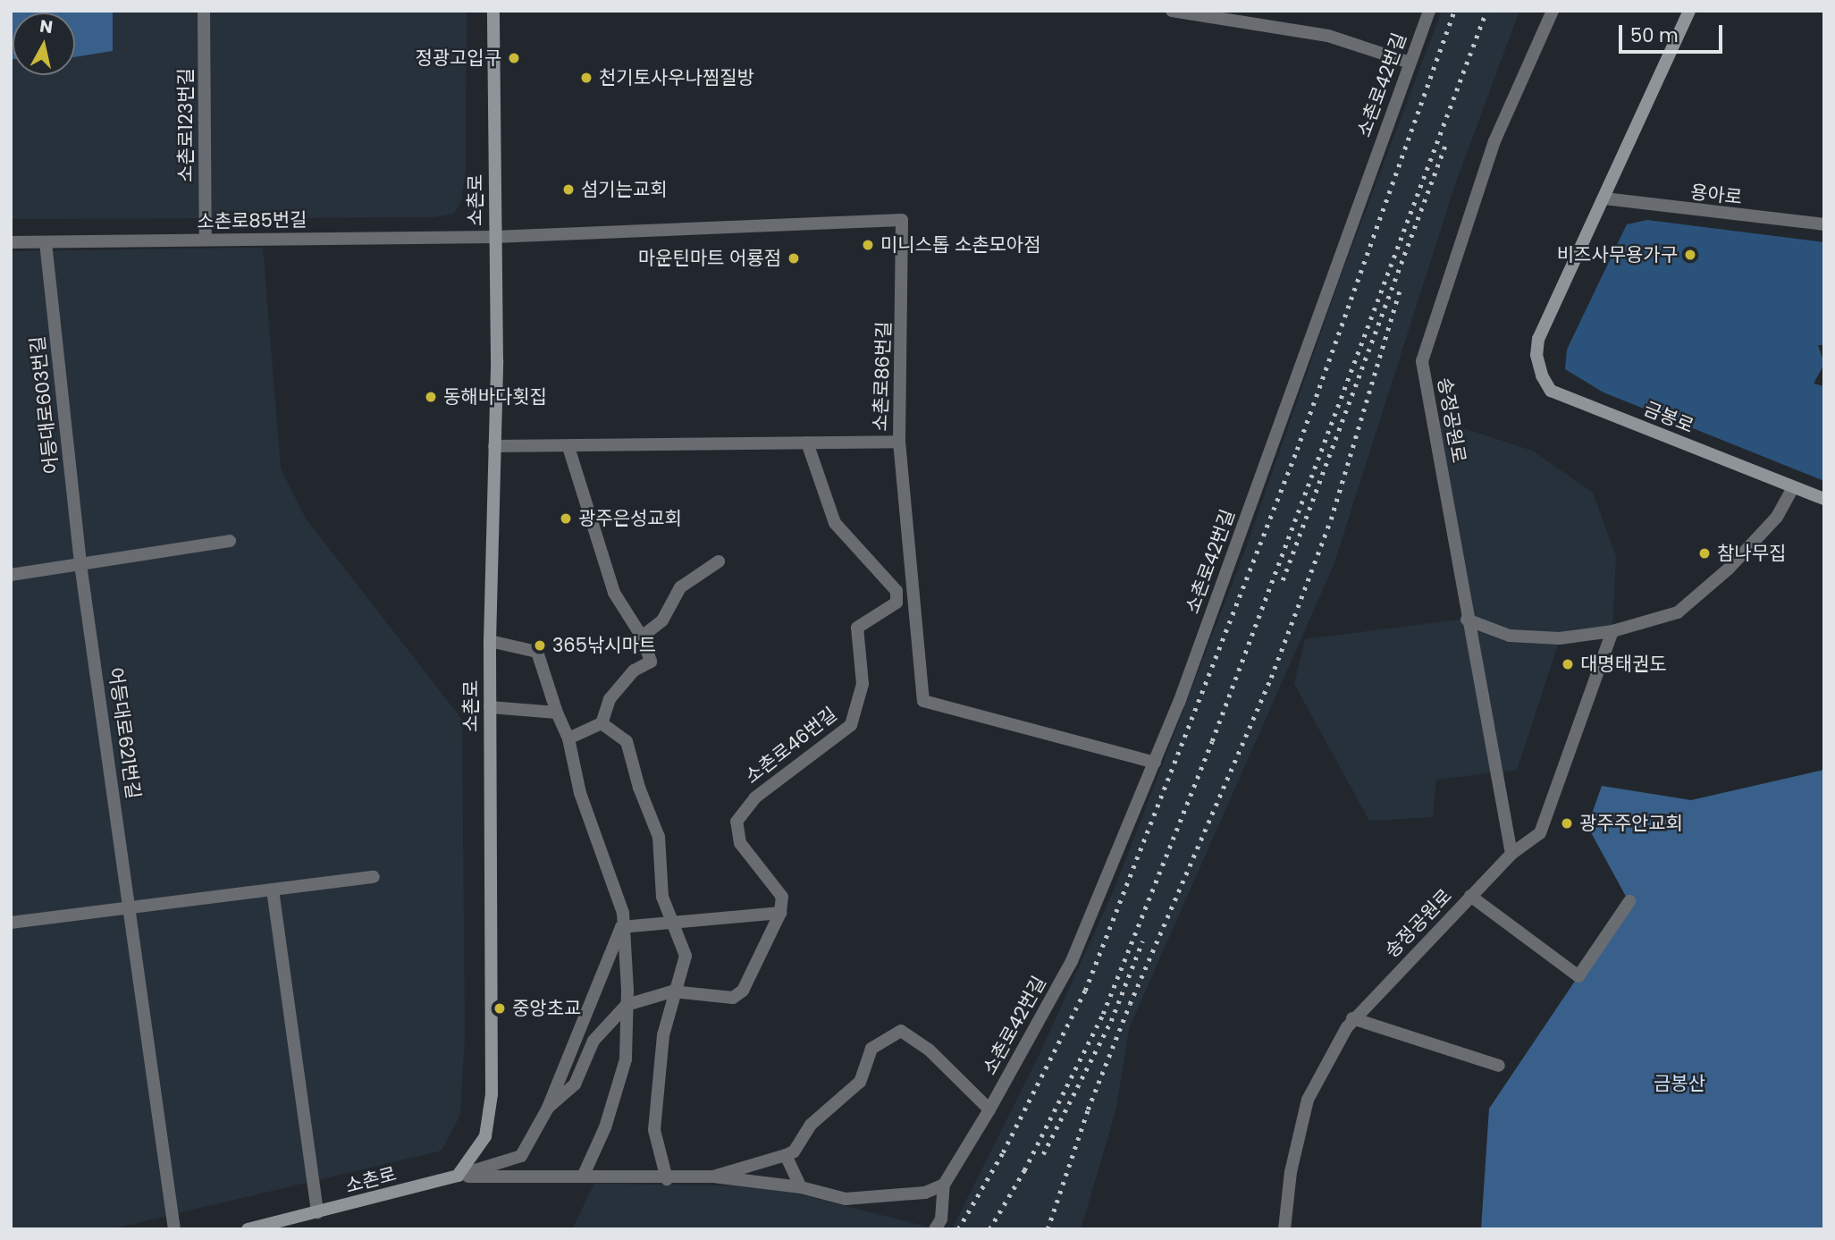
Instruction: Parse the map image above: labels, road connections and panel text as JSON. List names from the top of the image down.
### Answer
{
  "streets": {
    "street": [
      "소촌로42번길",
      "소촌로123번길",
      "용아로",
      "소촌로",
      "소촌로85번길",
      "소촌로86번길",
      "어등대로603번길",
      "금봉로",
      "송정공원로",
      "어등대로621번길",
      "소촌로46번길"
    ]
  },
  "crossings": [
    ["소촌로42번길", "소촌로86번길"],
    ["소촌로123번길", "소촌로85번길"],
    ["용아로", "금봉로"],
    ["소촌로", "소촌로85번길"],
    ["소촌로", "소촌로86번길"],
    ["소촌로85번길", "소촌로86번길"],
    ["소촌로85번길", "어등대로603번길"],
    ["어등대로603번길", "어등대로621번길"]
  ],
  "parks": ["금봉산"],
  "places": [
    "정광고입구",
    "천기토사우나찜질방",
    "섬기는교회",
    "미니스톱 소촌모아점",
    "비즈사무용가구",
    "마운틴마트 어룡점",
    "동해바다횟집",
    "광주은성교회",
    "참나무집",
    "365낚시마트",
    "대명태권도",
    "광주주안교회",
    "중앙초교"
  ],
  "scale_bar": "50 m",
  "north": "top"
}
